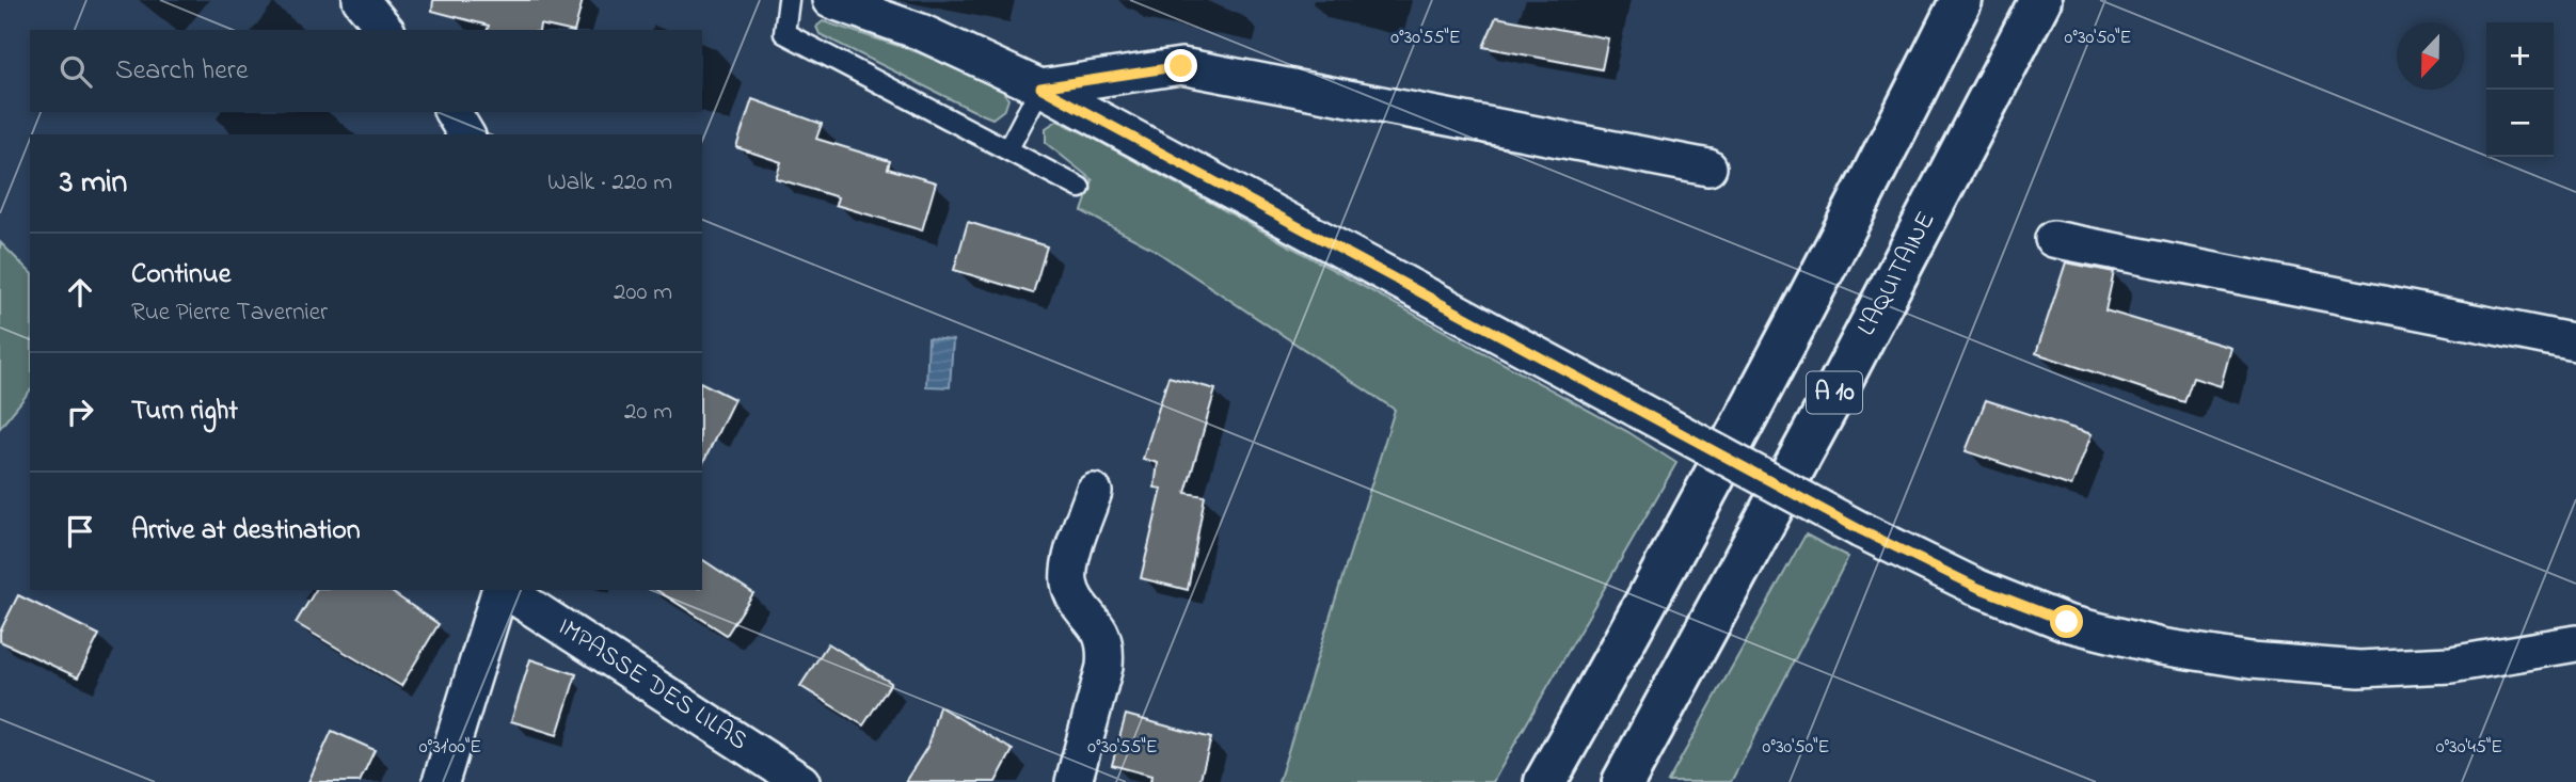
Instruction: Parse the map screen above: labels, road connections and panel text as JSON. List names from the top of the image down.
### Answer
{
  "streets": {
    "highway": ["L'AQUITAINE", "A 10"],
    "street": ["IMPASSE DES LILAS"]
  },
  "north": "bottom",
  "page": {
    "map_buttons": ["+", "−"],
    "search": "Search here",
    "heading": ["3 min", "Walk · 220 m"],
    "list": [
      ["Continue", "Rue Pierre Tavernier", "200 m"],
      ["Turn right", "20 m"],
      "Arrive at destination"
    ]
  },
  "coordinates": [
    "0°30'55\"E",
    "0°30'50\"E",
    "0°31'00\"E",
    "0°30'45\"E"
  ]
}
